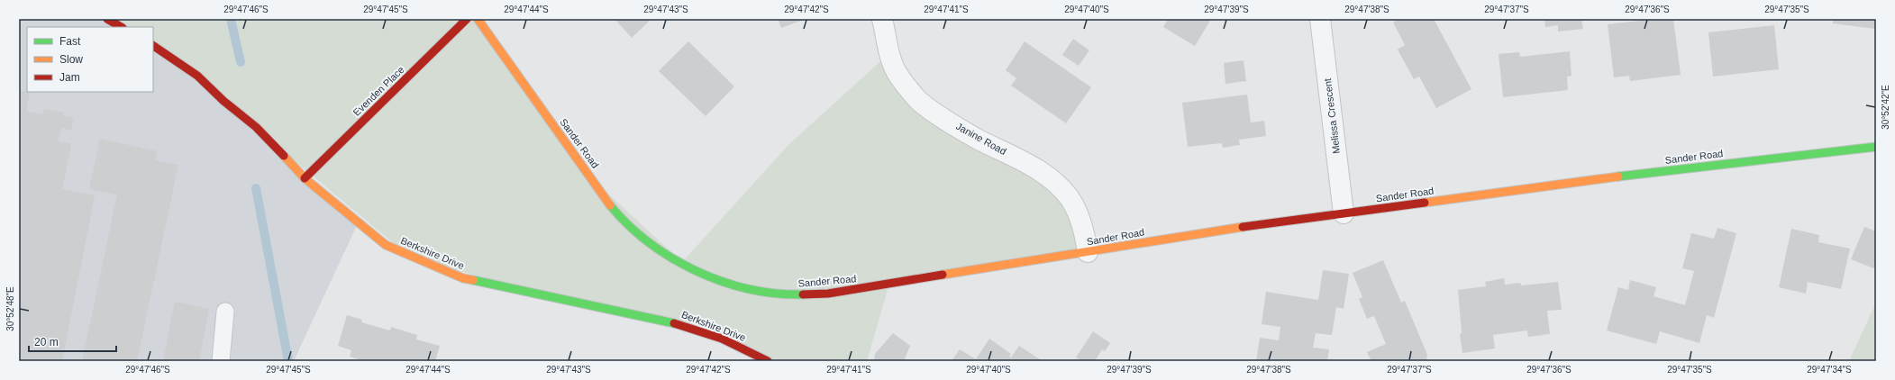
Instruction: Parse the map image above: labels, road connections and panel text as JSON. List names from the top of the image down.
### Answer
{
  "streets": {
    "main road": ["Evenden Place", "Sander Road", "Berkshire Drive"],
    "street": ["Melissa Crescent", "Janine Road"]
  },
  "crossings": [
    ["Evenden Place", "Berkshire Drive"],
    ["Melissa Crescent", "Sander Road"],
    ["Janine Road", "Sander Road"]
  ],
  "legend": ["Fast", "Slow", "Jam"],
  "scale_bar": "20 m",
  "coordinates": [
    "29°47'46\"S",
    "29°47'45\"S",
    "29°47'44\"S",
    "29°47'43\"S",
    "29°47'42\"S",
    "29°47'41\"S",
    "29°47'40\"S",
    "29°47'39\"S",
    "29°47'38\"S",
    "29°47'37\"S",
    "29°47'36\"S",
    "29°47'35\"S",
    "30°52'42\"E",
    "30°52'48\"E",
    "29°47'34\"S"
  ]
}
